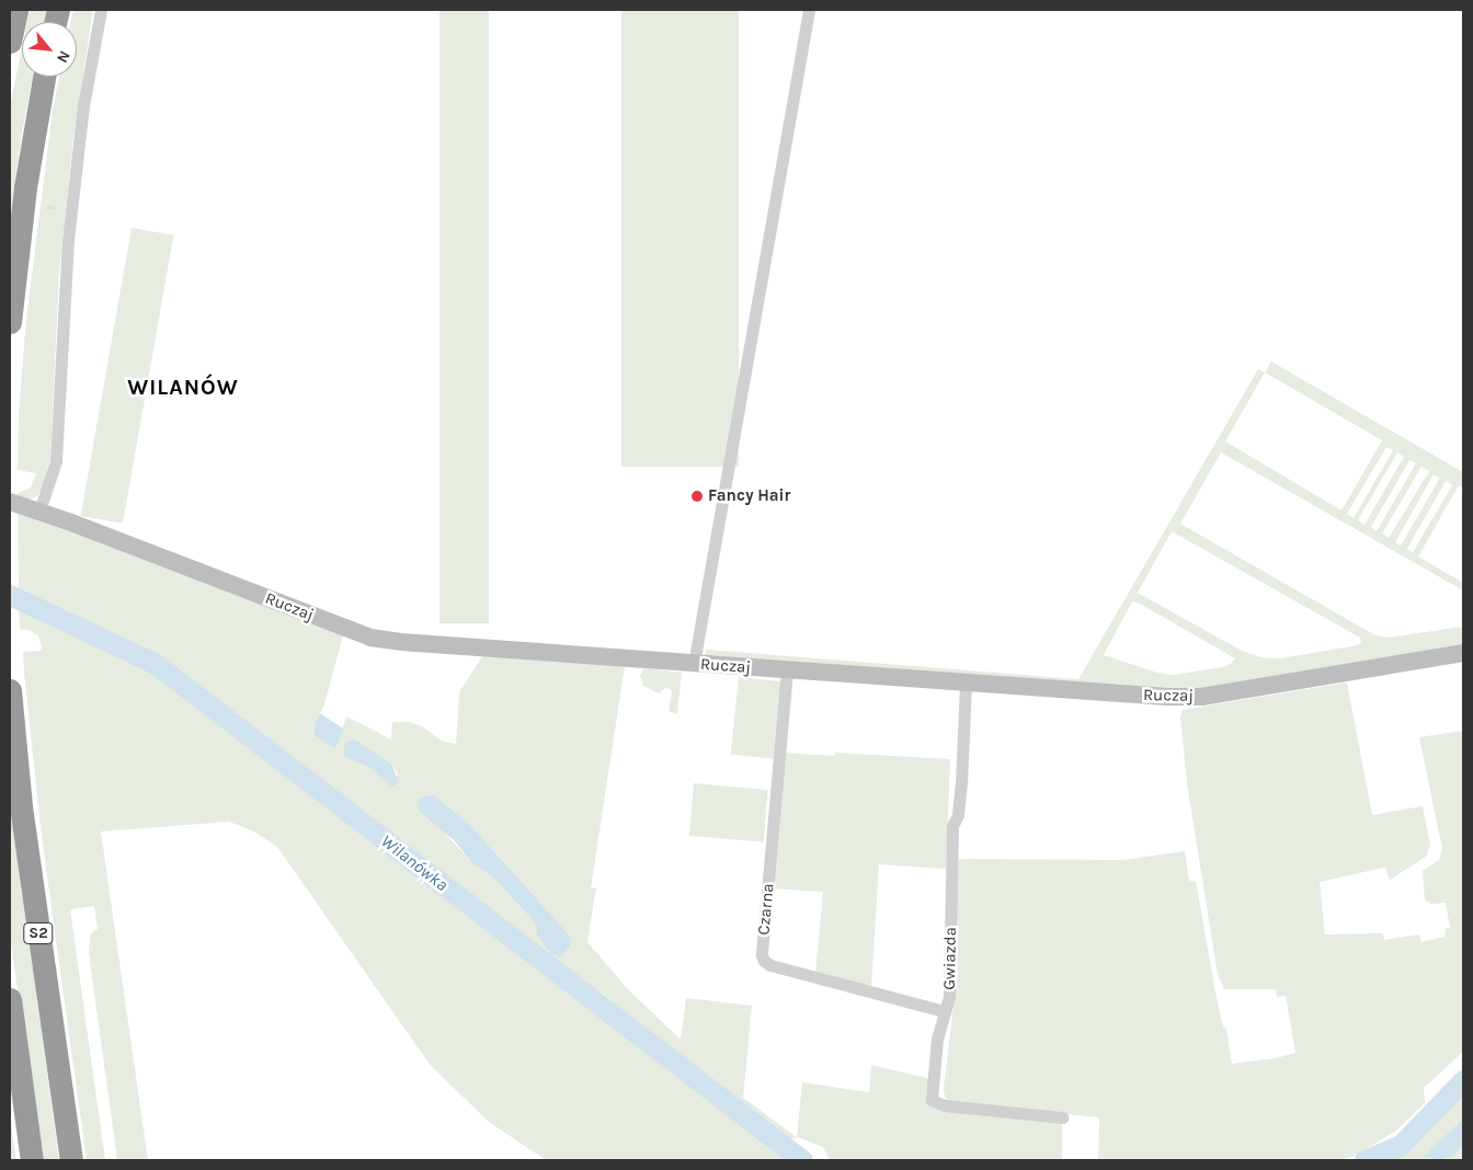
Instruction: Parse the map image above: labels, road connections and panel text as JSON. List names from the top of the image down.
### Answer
{
  "streets": {
    "highway": ["S2"],
    "street": ["Ruczaj", "Czarna", "Gwiazda"]
  },
  "crossings": [
    ["Ruczaj", "Czarna"],
    ["Ruczaj", "Gwiazda"],
    ["Czarna", "Gwiazda"]
  ],
  "districts": ["WILANÓW"],
  "water": ["Wilanówka"],
  "places": ["Fancy Hair"],
  "north": "bottom right"
}
